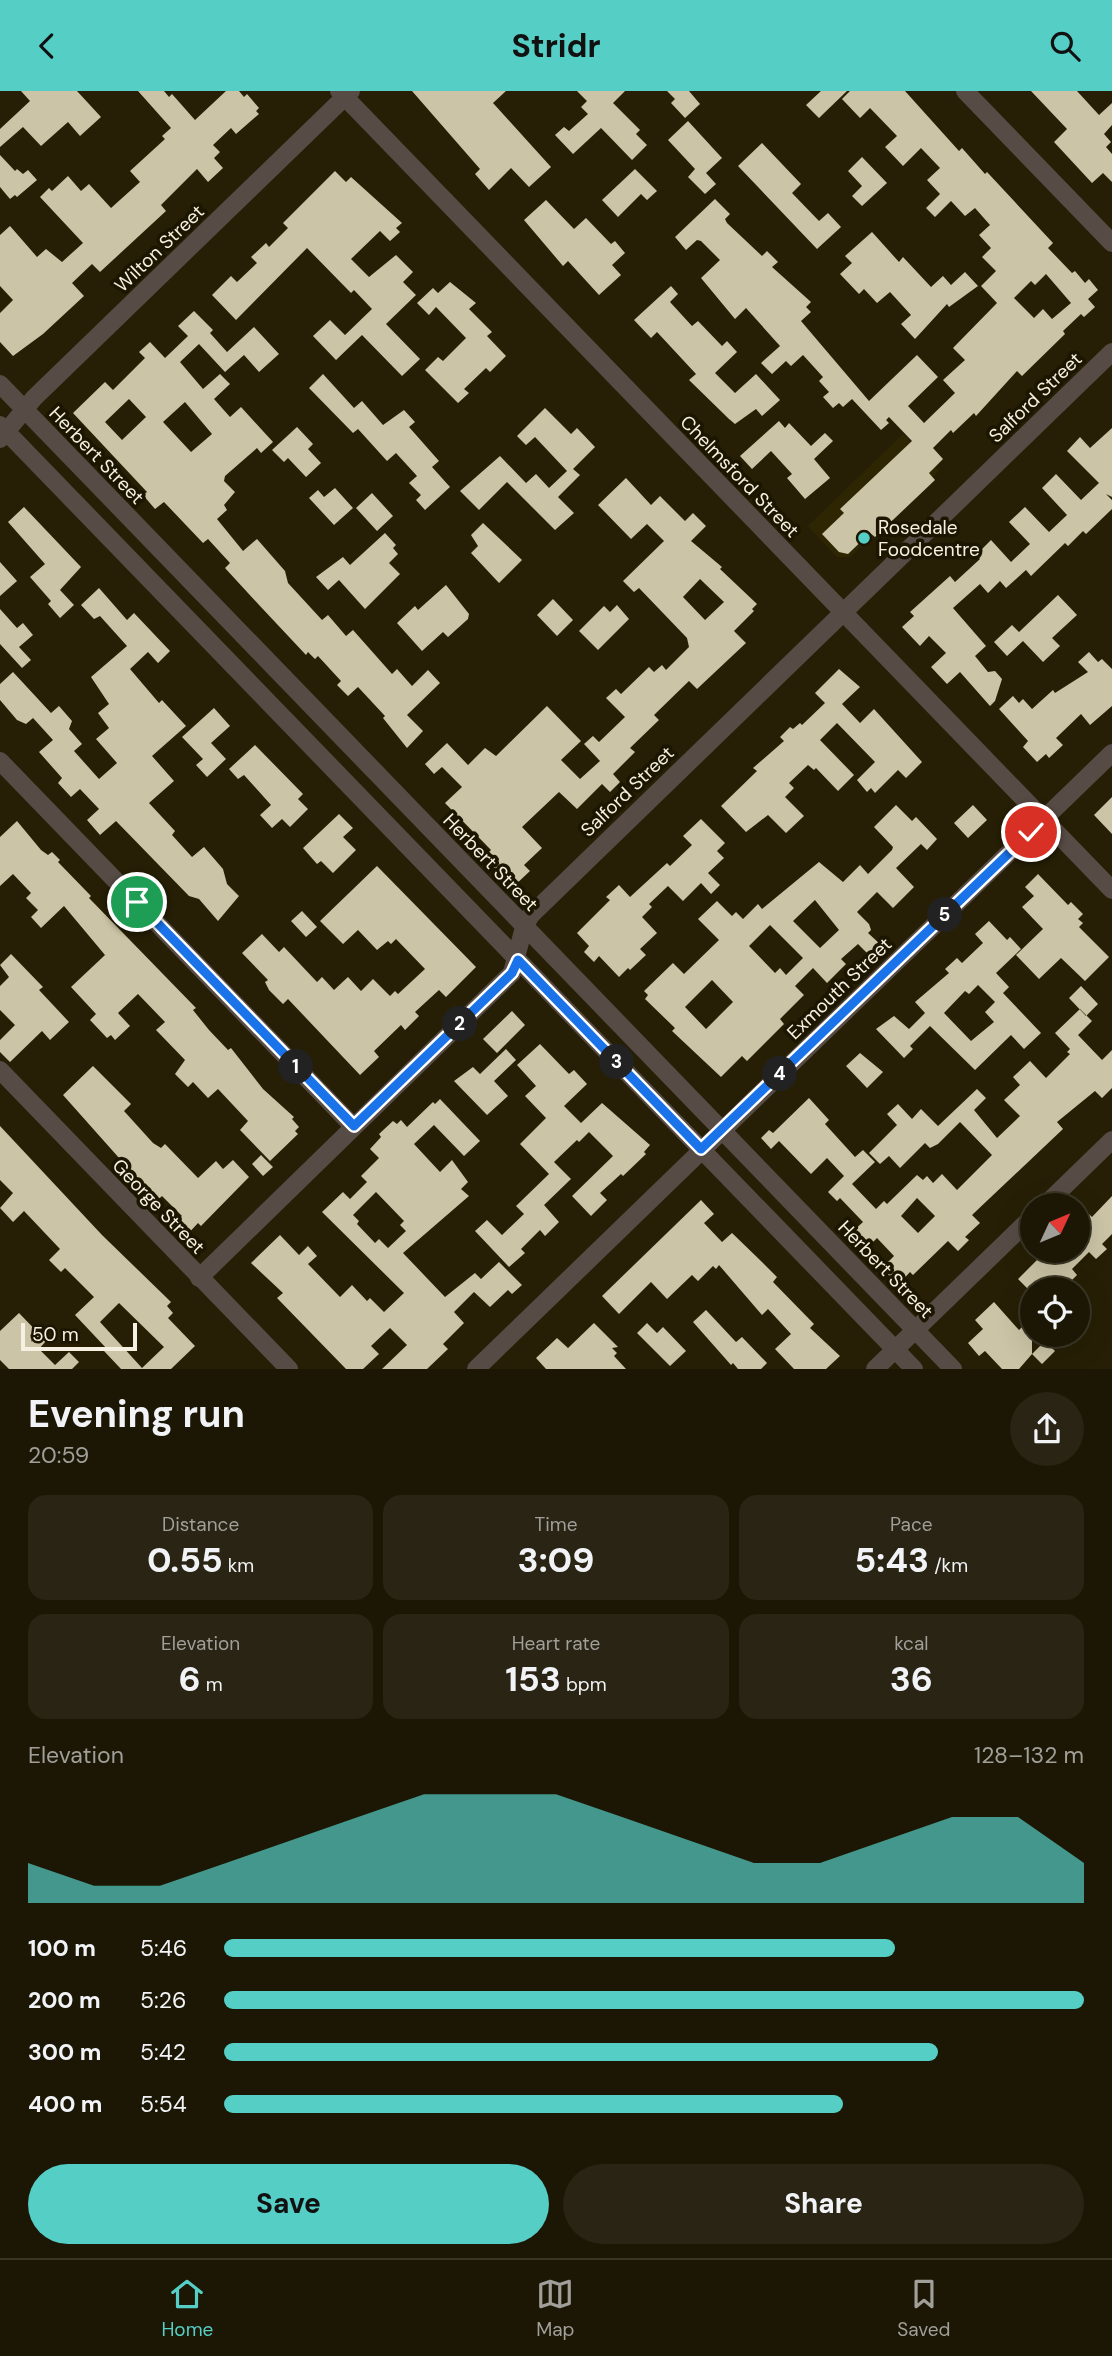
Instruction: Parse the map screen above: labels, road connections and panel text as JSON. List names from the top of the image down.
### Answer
{
  "streets": {
    "street": [
      "Wilton Street",
      "Salford Street",
      "Herbert Street",
      "Chelmsford Street",
      "Exmouth Street",
      "George Street"
    ]
  },
  "crossings": [
    ["Wilton Street", "Herbert Street"],
    ["Wilton Street", "Chelmsford Street"],
    ["Salford Street", "Herbert Street"],
    ["Salford Street", "Chelmsford Street"],
    ["Salford Street", "George Street"],
    ["Herbert Street", "Exmouth Street"],
    ["Chelmsford Street", "Exmouth Street"]
  ],
  "places": ["Rosedale Foodcentre"],
  "scale_bar": "50 m",
  "north": "top right",
  "page": {
    "header": "Stridr",
    "pins": [
      "5",
      "2",
      "3",
      "1",
      "4"
    ],
    "scale": "50 m",
    "heading": ["Evening run", "20:59"],
    "stats": [
      ["Distance", "0.55 km"],
      ["Time", "3:09"],
      ["Pace", "5:43 /km"],
      ["Elevation", "6 m"],
      ["Heart rate", "153 bpm"],
      ["kcal", "36"]
    ],
    "chart": ["Elevation", "128–132 m"],
    "list": [
      {
        "name": "100 m",
        "note": "5:46"
      },
      {
        "name": "200 m",
        "note": "5:26"
      },
      {
        "name": "300 m",
        "note": "5:42"
      },
      {
        "name": "400 m",
        "note": "5:54"
      }
    ],
    "buttons": ["Save", "Share"],
    "tabs": ["Home", "Map", "Saved"]
  }
}
